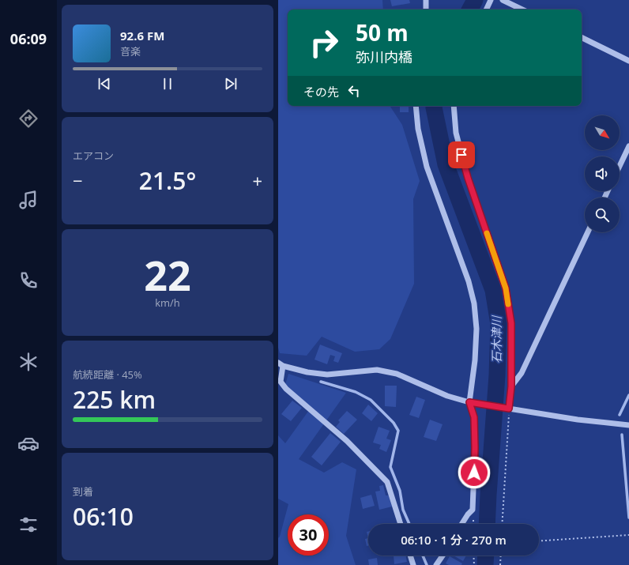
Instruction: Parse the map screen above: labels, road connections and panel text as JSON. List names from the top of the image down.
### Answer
{
  "water": ["石木津川"],
  "north": "bottom right",
  "page": {
    "tabs": "06:09",
    "turn": ["50 m", "弥川内橋"],
    "song": ["92.6 FM", "音楽"],
    "then": "その先",
    "tile": [
      "エアコン",
      ["22", "km/h"],
      ["航続距離 · 45%", "225 km"],
      ["到着", "06:10"]
    ],
    "heat": ["−", "21.5°", "+"],
    "limit": "30",
    "trip": "06:10 · 1 分 · 270 m"
  }
}
